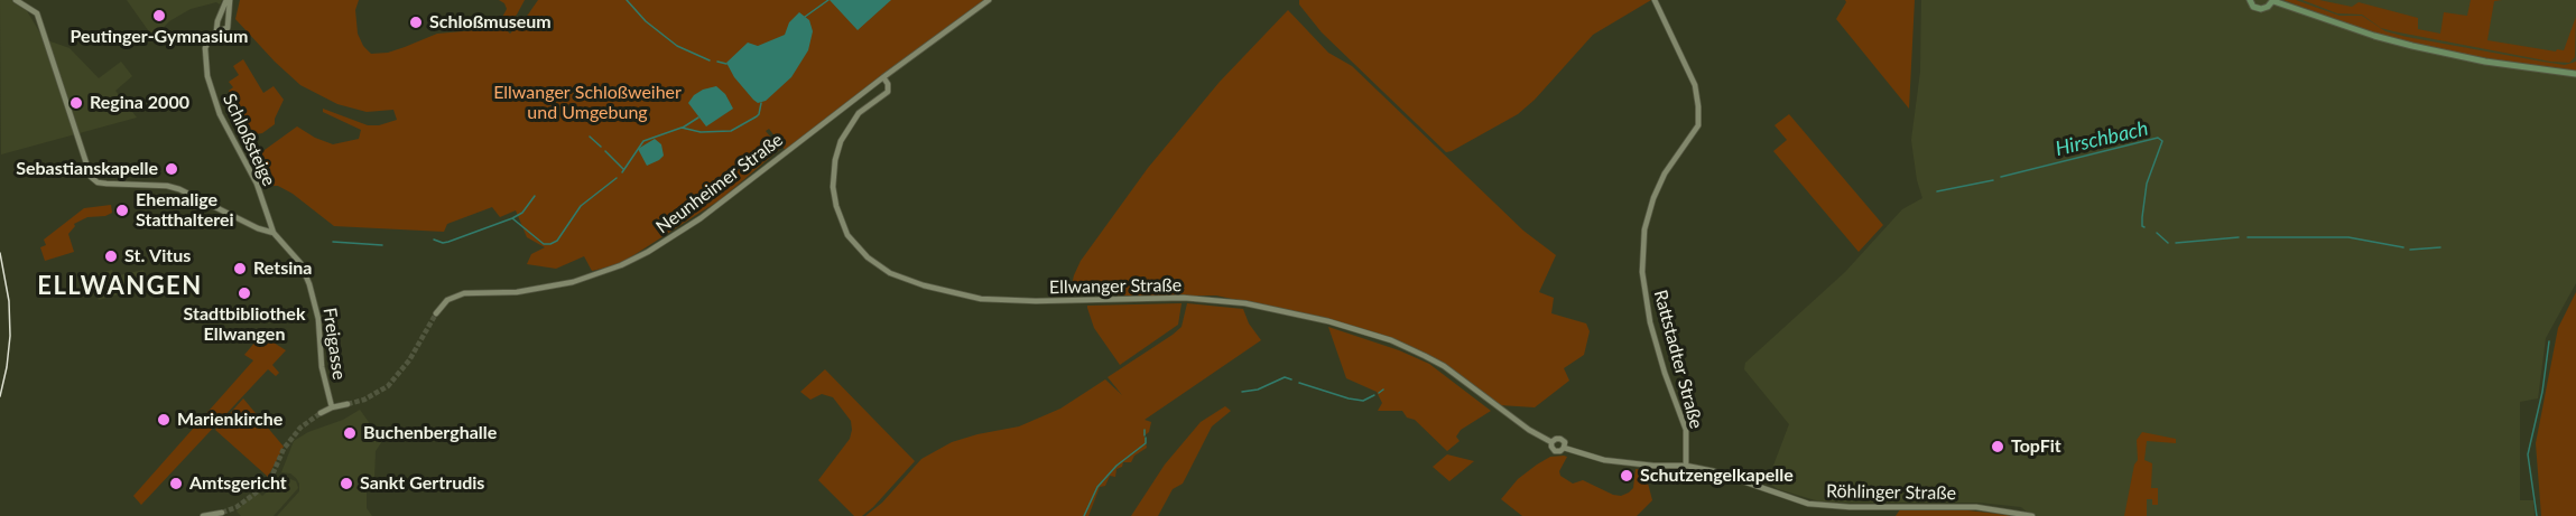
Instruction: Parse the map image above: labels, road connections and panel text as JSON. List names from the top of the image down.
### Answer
{
  "streets": {
    "street": [
      "Schloßsteige",
      "Neunheimer Straße",
      "Ellwanger Straße",
      "Freigasse",
      "Rattstadter Straße",
      "Röhlinger Straße"
    ]
  },
  "crossings": [
    ["Schloßsteige", "Freigasse"],
    ["Neunheimer Straße", "Ellwanger Straße"],
    ["Ellwanger Straße", "Rattstadter Straße"],
    ["Ellwanger Straße", "Röhlinger Straße"]
  ],
  "districts": ["ELLWANGEN"],
  "water": ["Hirschbach"],
  "parks": ["Ellwanger Schloßweiher und Umgebung"],
  "places": [
    "Peutinger-Gymnasium",
    "Schloßmuseum",
    "Regina 2000",
    "Sebastianskapelle",
    "Ehemalige Statthalterei",
    "St. Vitus",
    "Retsina",
    "Stadtbibliothek Ellwangen",
    "Marienkirche",
    "Buchenberghalle",
    "TopFit",
    "Schutzengelkapelle",
    "Amtsgericht",
    "Sankt Gertrudis"
  ]
}
